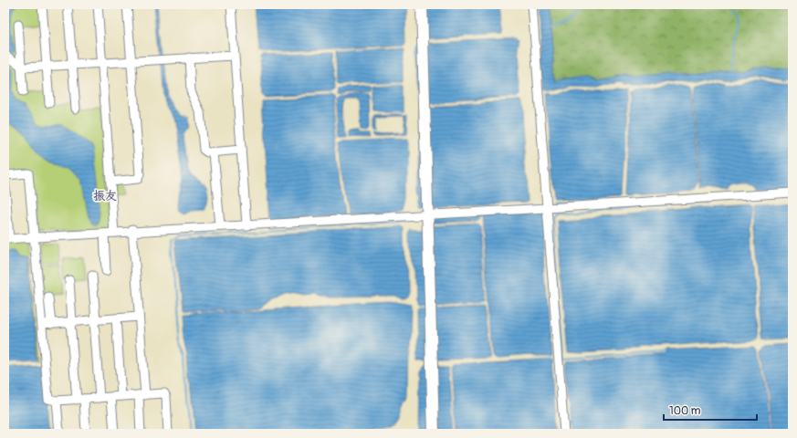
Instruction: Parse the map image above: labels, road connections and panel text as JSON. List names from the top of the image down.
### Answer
{
  "districts": ["振友"],
  "scale_bar": "100 m"
}
